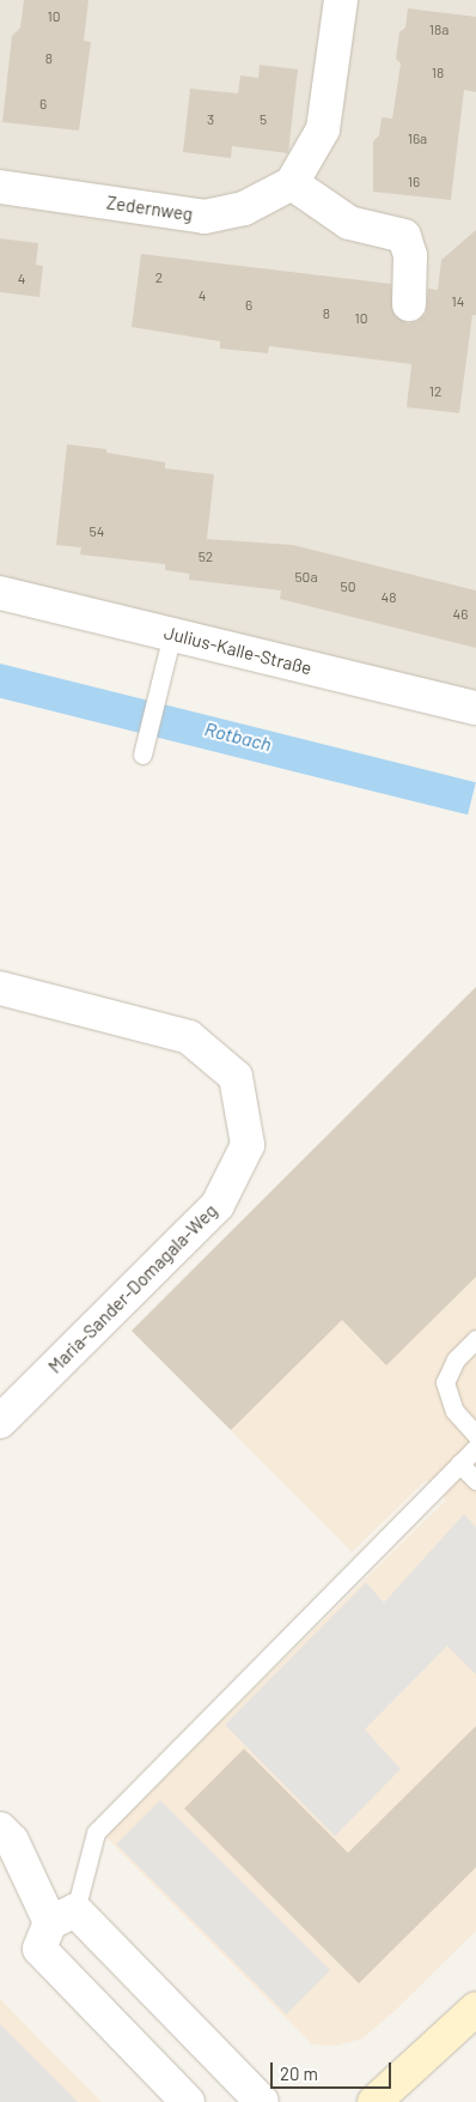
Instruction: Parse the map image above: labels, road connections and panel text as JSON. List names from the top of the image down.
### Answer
{
  "streets": {
    "street": ["Zedernweg", "Julius-Kalle-Straße", "Maria-Sander-Domagala-Weg"]
  },
  "water": ["Rotbach"],
  "house_numbers": [
    "10",
    "18a",
    "8",
    "18",
    "6",
    "3",
    "5",
    "16a",
    "16",
    "2",
    "4",
    "4",
    "14",
    "6",
    "8",
    "10",
    "12",
    "54",
    "52",
    "50a",
    "50",
    "48",
    "46"
  ],
  "scale_bar": "20 m"
}
